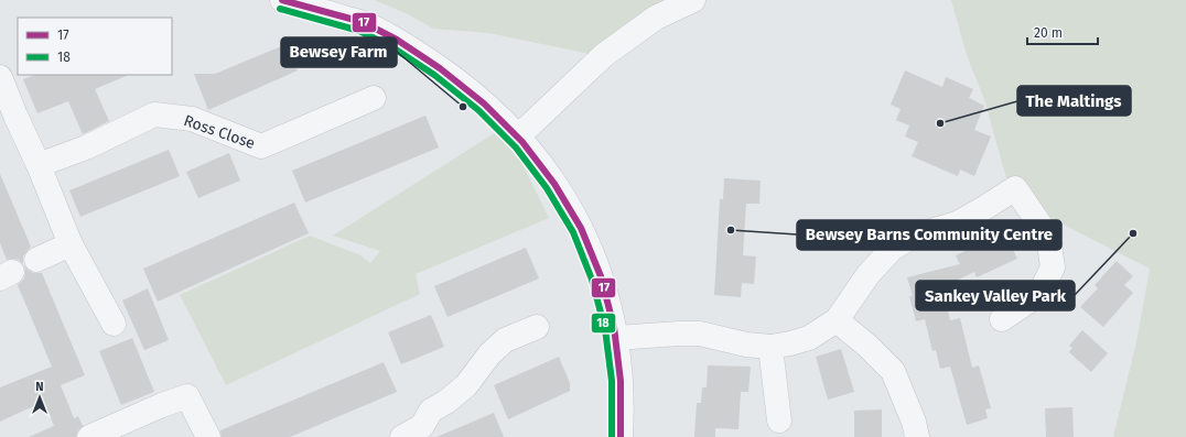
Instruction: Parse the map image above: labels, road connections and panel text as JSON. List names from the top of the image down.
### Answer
{
  "streets": {
    "street": ["Ross Close"]
  },
  "places": [
    "Bewsey Farm",
    "The Maltings",
    "Bewsey Barns Community Centre",
    "Sankey Valley Park"
  ],
  "lines": ["transit line 17", "transit line 18"],
  "legend": ["17", "18"],
  "scale_bar": "20 m",
  "north": "top"
}
